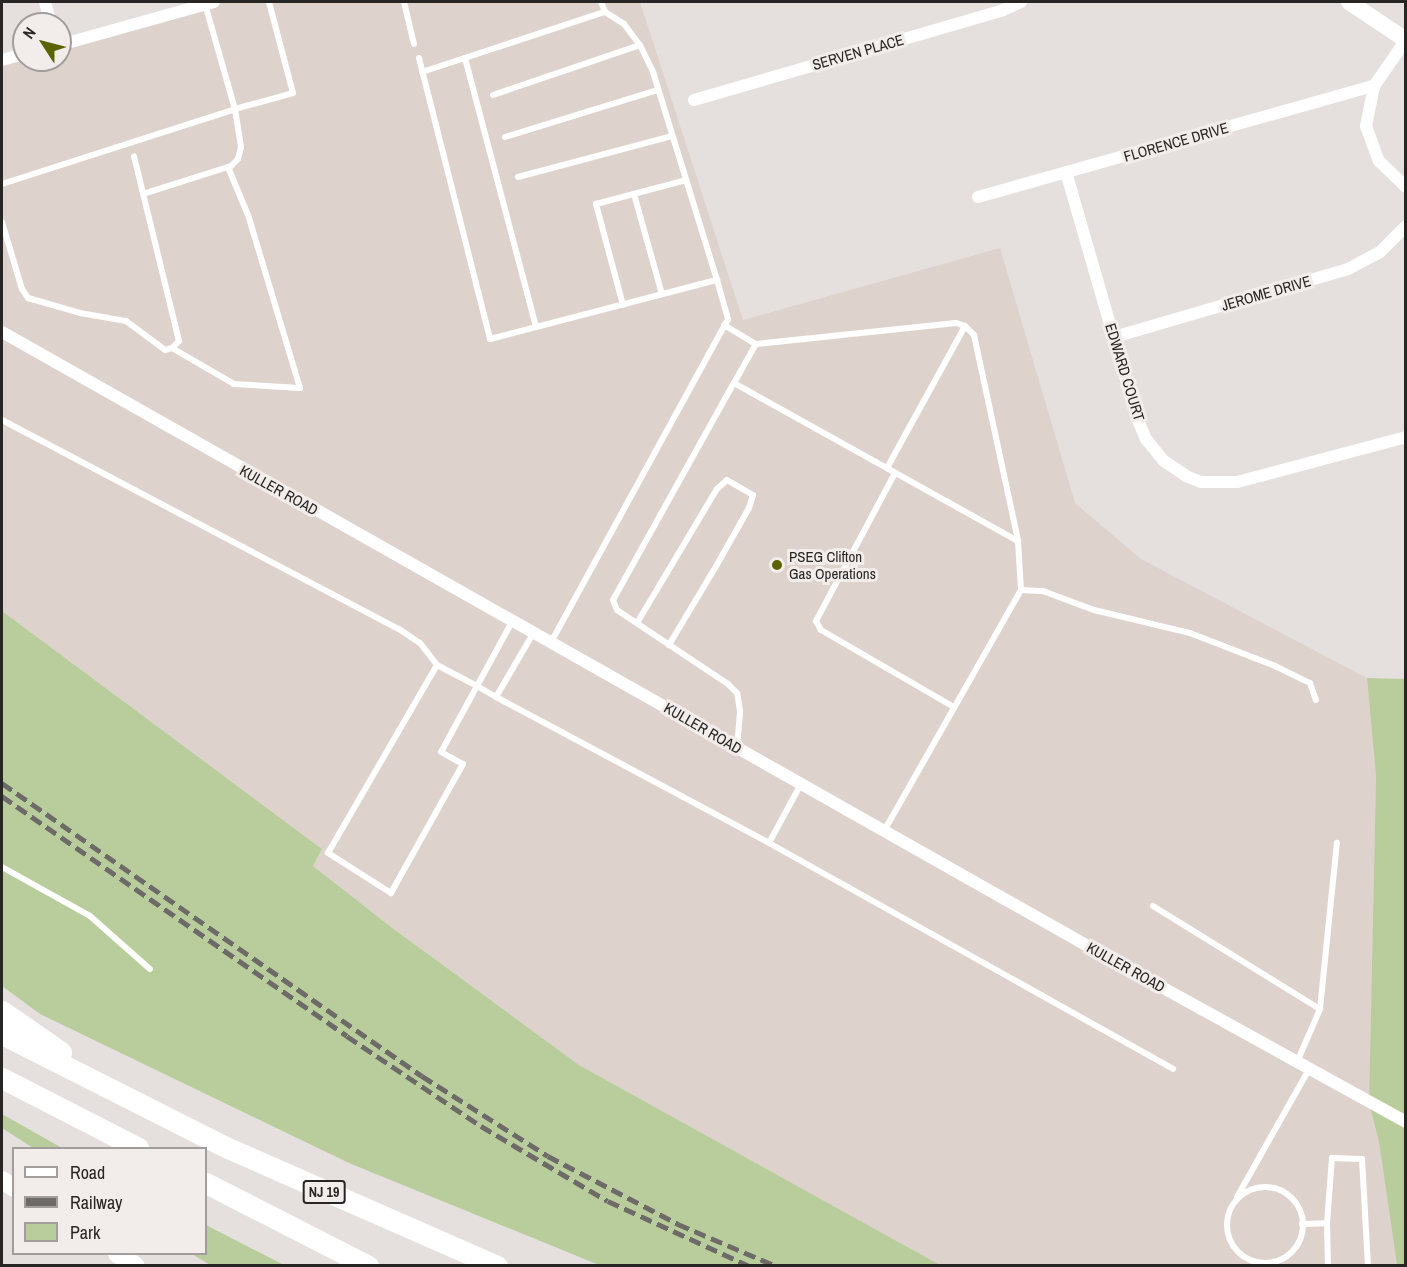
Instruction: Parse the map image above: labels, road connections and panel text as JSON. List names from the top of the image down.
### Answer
{
  "streets": {
    "highway": ["NJ 19"],
    "street": [
      "SERVEN PLACE",
      "FLORENCE DRIVE",
      "JEROME DRIVE",
      "EDWARD COURT",
      "KULLER ROAD"
    ]
  },
  "crossings": [
    ["FLORENCE DRIVE", "EDWARD COURT"],
    ["JEROME DRIVE", "EDWARD COURT"]
  ],
  "places": ["PSEG Clifton Gas Operations"],
  "legend": ["Road", "Railway", "Park"],
  "north": "top left"
}
